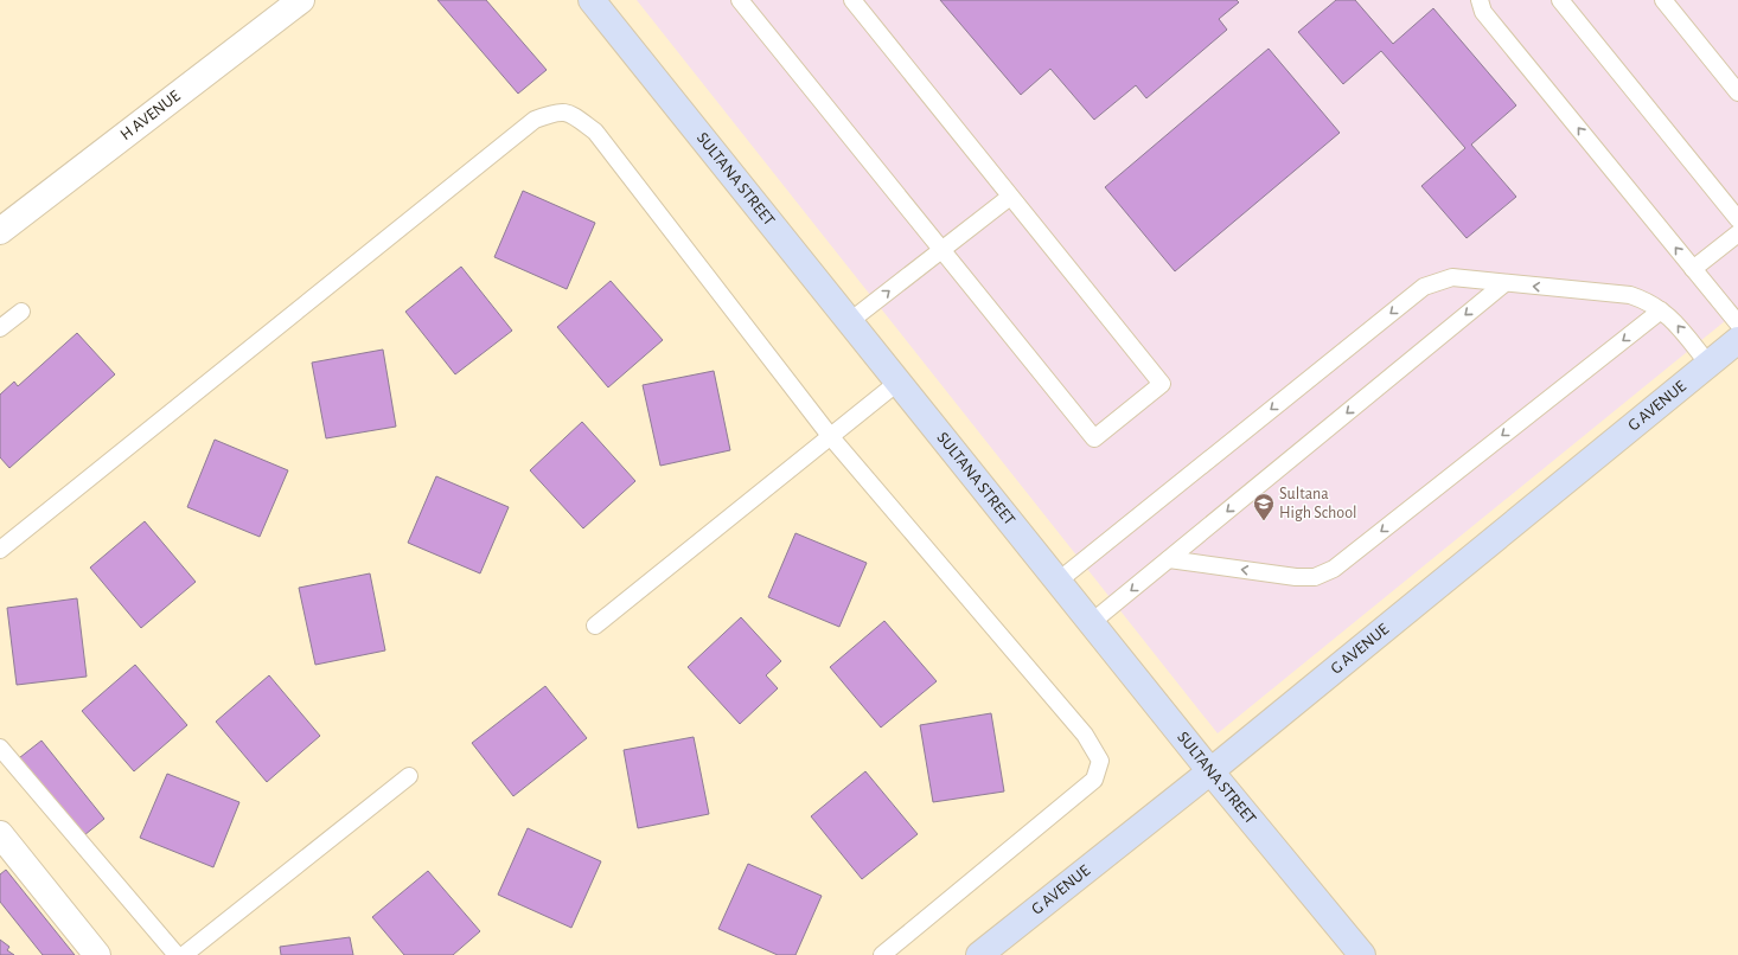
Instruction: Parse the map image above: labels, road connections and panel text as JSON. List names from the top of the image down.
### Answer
{
  "streets": {
    "street": ["H AVENUE", "SULTANA STREET", "G AVENUE"]
  },
  "crossings": [
    ["SULTANA STREET", "G AVENUE"]
  ],
  "places": {
    "school or university": ["Sultana High School"]
  }
}
